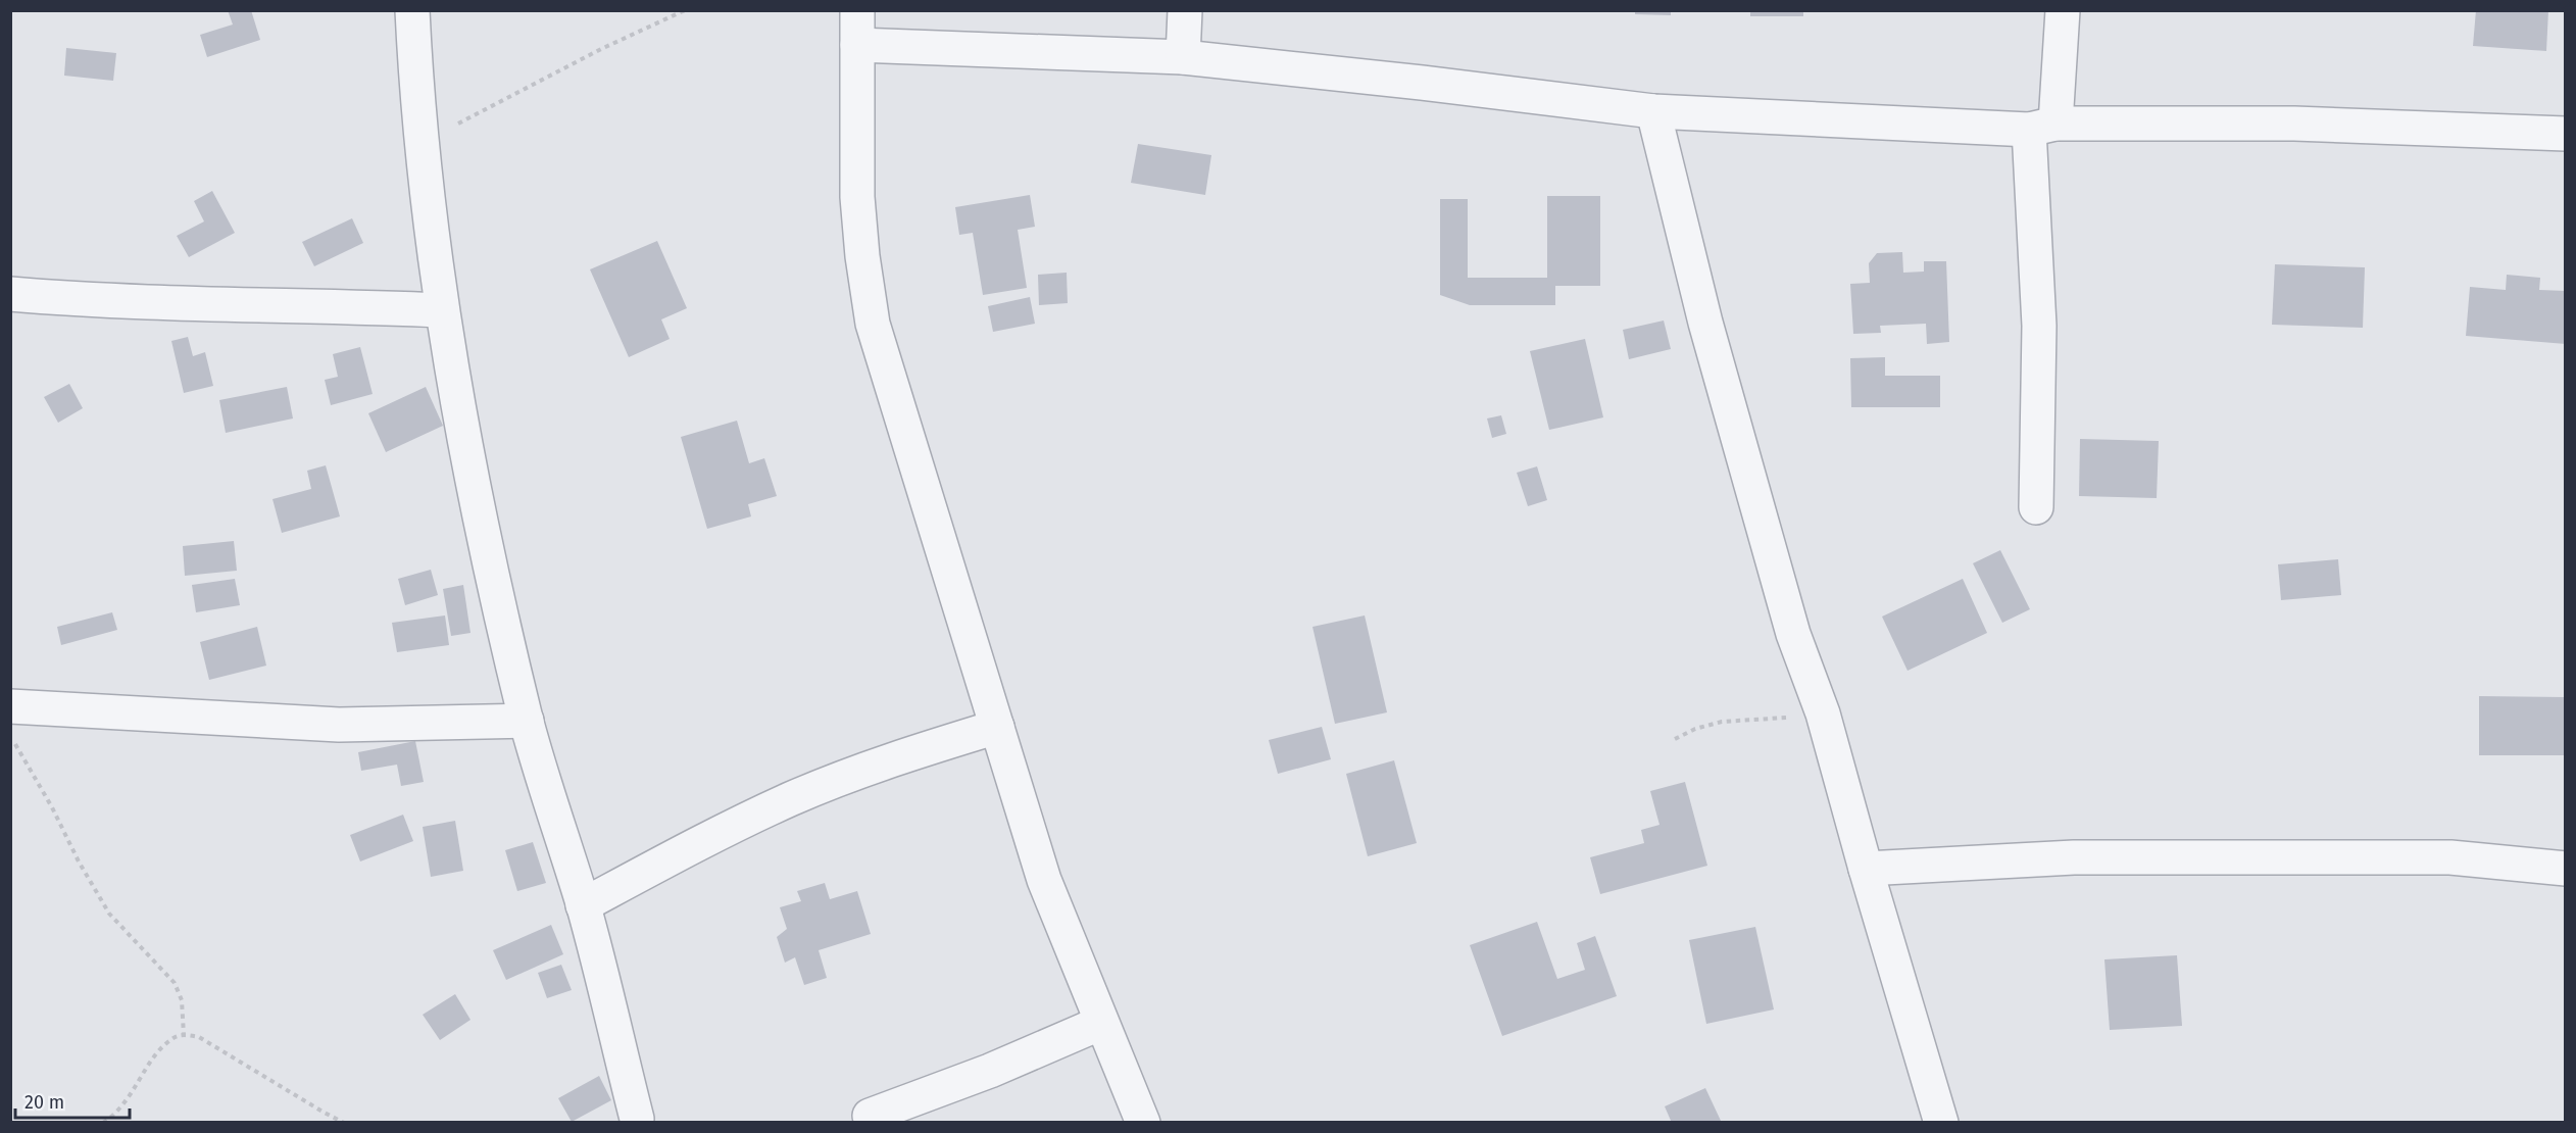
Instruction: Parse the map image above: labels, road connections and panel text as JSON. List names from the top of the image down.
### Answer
{
  "scale_bar": "20 m"
}
